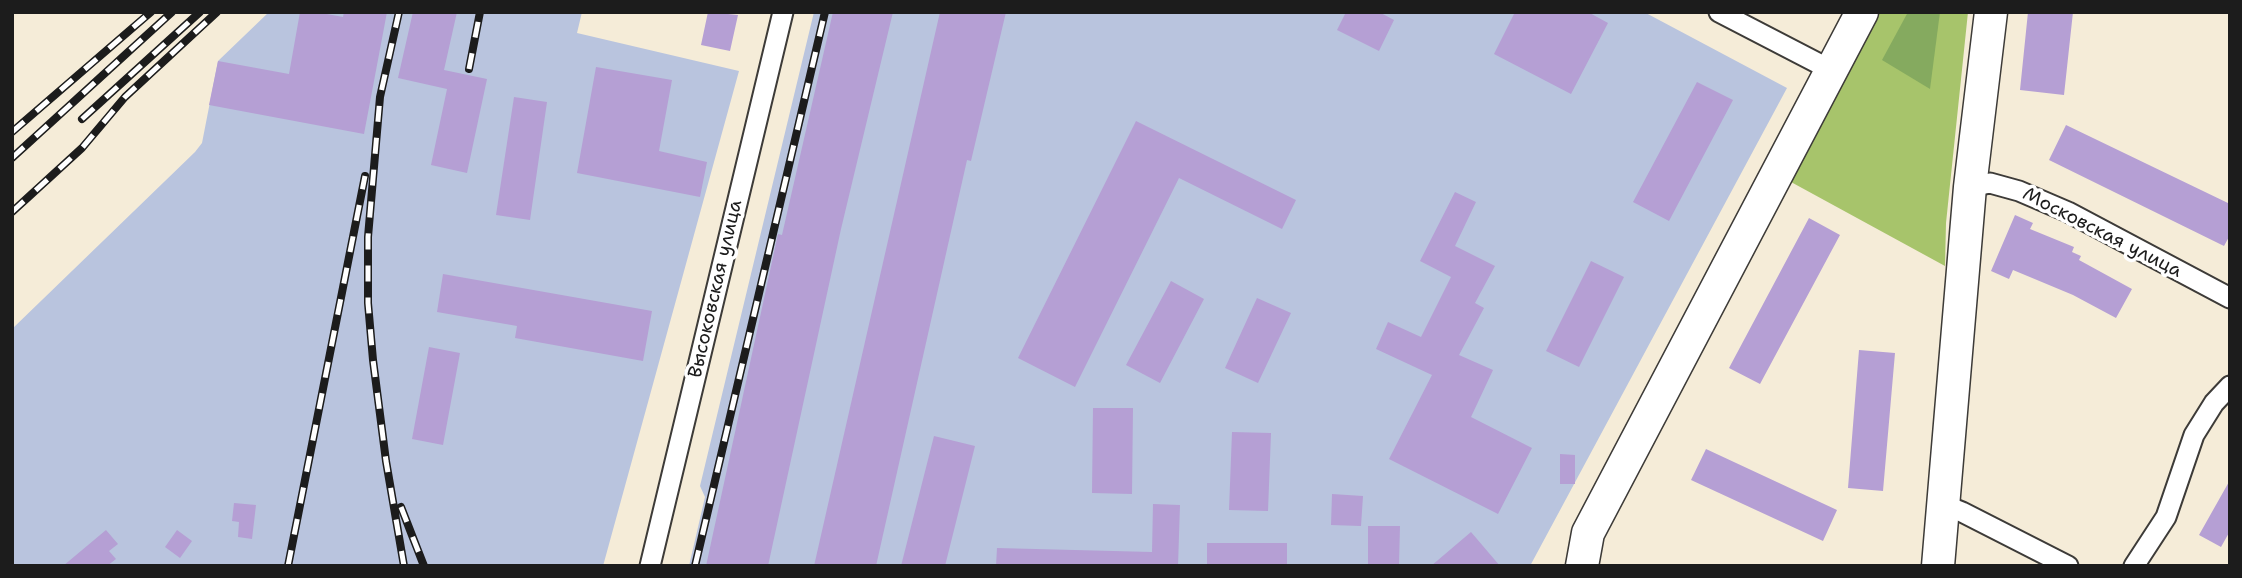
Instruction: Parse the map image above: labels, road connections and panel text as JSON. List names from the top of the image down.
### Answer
{
  "streets": {
    "street": ["Московская улица", "Высоковская улица"]
  }
}
